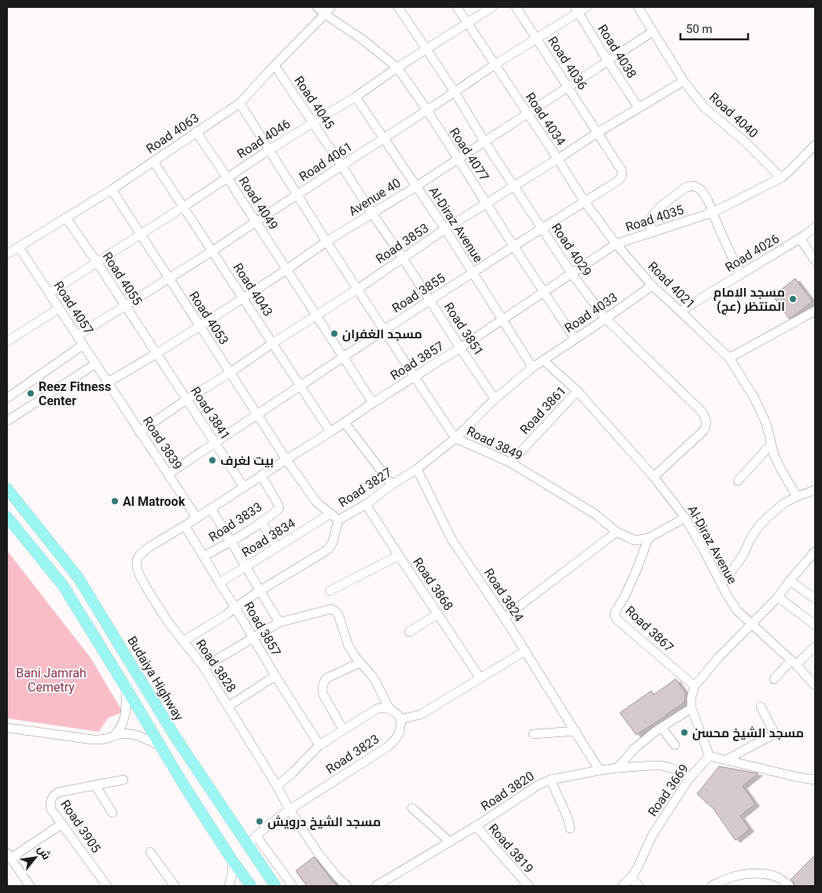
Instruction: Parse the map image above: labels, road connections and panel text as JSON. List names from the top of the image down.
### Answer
{
  "streets": {
    "main road": ["Budaiya Highway"],
    "street": [
      "Road 4038",
      "Road 4036",
      "Road 4045",
      "Road 4040",
      "Road 4034",
      "Road 4063",
      "Road 4046",
      "Road 4077",
      "Road 4061",
      "Avenue 40",
      "Road 4049",
      "Road 4035",
      "Al-Diraz Avenue",
      "Road 3853",
      "Road 4029",
      "Road 4026",
      "Road 4055",
      "Road 4021",
      "Road 4043",
      "Road 3855",
      "Road 4057",
      "Road 4033",
      "Road 4053",
      "Road 3851",
      "Road 3857",
      "Road 3861",
      "Road 3841",
      "Road 3839",
      "Road 3849",
      "Road 3827",
      "Road 3833",
      "Road 3834",
      "Road 3868",
      "Road 3824",
      "Road 3867",
      "Road 3828",
      "Road 3823",
      "Road 3669",
      "Road 3820",
      "Road 3905",
      "Road 3819"
    ]
  },
  "crossings": [
    ["Road 4038", "Road 4061"],
    ["Road 4038", "Avenue 40"],
    ["Road 4038", "Road 3853"],
    ["Road 4036", "Road 4061"],
    ["Road 4036", "Avenue 40"],
    ["Road 4036", "Road 3853"],
    ["Road 4036", "Road 3855"],
    ["Road 4045", "Road 4063"],
    ["Road 4045", "Road 4046"],
    ["Road 4045", "Road 4061"],
    ["Road 4045", "Avenue 40"],
    ["Road 4045", "Road 3851"],
    ["Road 4040", "Avenue 40"],
    ["Road 4040", "Road 4035"],
    ["Road 4040", "Road 3853"],
    ["Road 4034", "Road 4046"],
    ["Road 4034", "Road 4061"],
    ["Road 4034", "Avenue 40"],
    ["Road 4034", "Road 4035"],
    ["Road 4034", "Road 3853"],
    ["Road 4034", "Road 4021"],
    ["Road 4034", "Road 3855"],
    ["Road 4063", "Road 4077"],
    ["Road 4063", "Road 4049"],
    ["Road 4063", "Road 4055"],
    ["Road 4063", "Road 4043"],
    ["Road 4063", "Road 4057"],
    ["Road 4063", "Road 4053"],
    ["Road 4063", "Road 3849"],
    ["Road 4046", "Road 4077"],
    ["Road 4046", "Road 4049"],
    ["Road 4046", "Al-Diraz Avenue"],
    ["Road 4046", "Road 4029"],
    ["Road 4046", "Road 4055"],
    ["Road 4046", "Road 4043"],
    ["Road 4046", "Road 4057"],
    ["Road 4046", "Road 4053"],
    ["Road 4046", "Road 3849"],
    ["Road 4077", "Road 4061"],
    ["Road 4077", "Avenue 40"],
    ["Road 4077", "Road 4035"],
    ["Road 4077", "Road 3853"],
    ["Road 4077", "Road 3855"],
    ["Road 4077", "Road 4033"],
    ["Road 4061", "Road 4049"],
    ["Road 4061", "Al-Diraz Avenue"],
    ["Road 4061", "Road 4029"],
    ["Road 4061", "Road 4055"],
    ["Road 4061", "Road 4043"],
    ["Road 4061", "Road 4057"],
    ["Road 4061", "Road 4053"],
    ["Road 4061", "Road 3849"],
    ["Avenue 40", "Road 4049"],
    ["Avenue 40", "Al-Diraz Avenue"],
    ["Avenue 40", "Road 4029"],
    ["Avenue 40", "Road 4055"],
    ["Avenue 40", "Road 4043"],
    ["Avenue 40", "Road 4057"],
    ["Avenue 40", "Road 4053"],
    ["Avenue 40", "Road 3851"],
    ["Avenue 40", "Road 3841"],
    ["Avenue 40", "Road 3839"],
    ["Avenue 40", "Road 3849"],
    ["Road 4049", "Road 3853"],
    ["Road 4049", "Road 3855"],
    ["Road 4049", "Road 3857"],
    ["Road 4035", "Al-Diraz Avenue"],
    ["Road 4035", "Road 4029"],
    ["Road 4035", "Road 4021"],
    ["Road 4035", "Road 3857"],
    ["Al-Diraz Avenue", "Road 3853"],
    ["Al-Diraz Avenue", "Road 4029"],
    ["Al-Diraz Avenue", "Road 3855"],
    ["Al-Diraz Avenue", "Road 4033"],
    ["Al-Diraz Avenue", "Road 3857"],
    ["Al-Diraz Avenue", "Road 3861"],
    ["Al-Diraz Avenue", "Road 3849"],
    ["Al-Diraz Avenue", "Road 3827"],
    ["Road 3853", "Road 4029"],
    ["Road 3853", "Road 4043"],
    ["Road 3853", "Road 3855"],
    ["Road 3853", "Road 4053"],
    ["Road 3853", "Road 3851"],
    ["Road 3853", "Road 3841"],
    ["Road 3853", "Road 3839"],
    ["Road 3853", "Road 3849"],
    ["Road 4029", "Road 3855"],
    ["Road 4029", "Road 4033"],
    ["Road 4026", "Road 4021"],
    ["Road 4055", "Road 3841"],
    ["Road 4021", "Road 4033"],
    ["Road 4043", "Road 3855"],
    ["Road 4043", "Road 3857"],
    ["Road 3855", "Road 4053"],
    ["Road 3855", "Road 3851"],
    ["Road 3855", "Road 3841"],
    ["Road 3855", "Road 3839"],
    ["Road 3855", "Road 3849"],
    ["Road 4057", "Road 3839"],
    ["Road 4033", "Road 3827"],
    ["Road 4053", "Road 3857"],
    ["Road 4053", "Road 3827"],
    ["Road 4053", "Road 3834"],
    ["Road 3851", "Road 3857"],
    ["Road 3851", "Road 3827"],
    ["Road 3857", "Road 3841"],
    ["Road 3857", "Road 3839"],
    ["Road 3857", "Road 3849"],
    ["Road 3857", "Road 3827"],
    ["Road 3857", "Road 3833"],
    ["Road 3857", "Road 3834"],
    ["Road 3857", "Road 3828"],
    ["Road 3861", "Road 3849"],
    ["Road 3849", "Road 3827"],
    ["Road 3849", "Road 3867"],
    ["Road 3827", "Road 3868"],
    ["Road 3827", "Road 3824"],
    ["Road 3827", "Road 3828"],
    ["Road 3833", "Road 3834"],
    ["Road 3824", "Road 3820"],
    ["Road 3828", "Road 3823"],
    ["Budaiya Highway", "Road 3823"],
    ["Road 3669", "Road 3820"],
    ["Road 3820", "Road 3819"]
  ],
  "parks": ["Bani Jamrah Cemetry"],
  "places": [
    "مسجد الامام المنتظر (عج)",
    "مسجد الغفران",
    "Reez Fitness Center",
    "بيت لغرف",
    "Al Matrook",
    "مسجد الشيخ محسن",
    "مسجد الشيخ درويش"
  ],
  "scale_bar": "50 m",
  "north": "top right"
}
